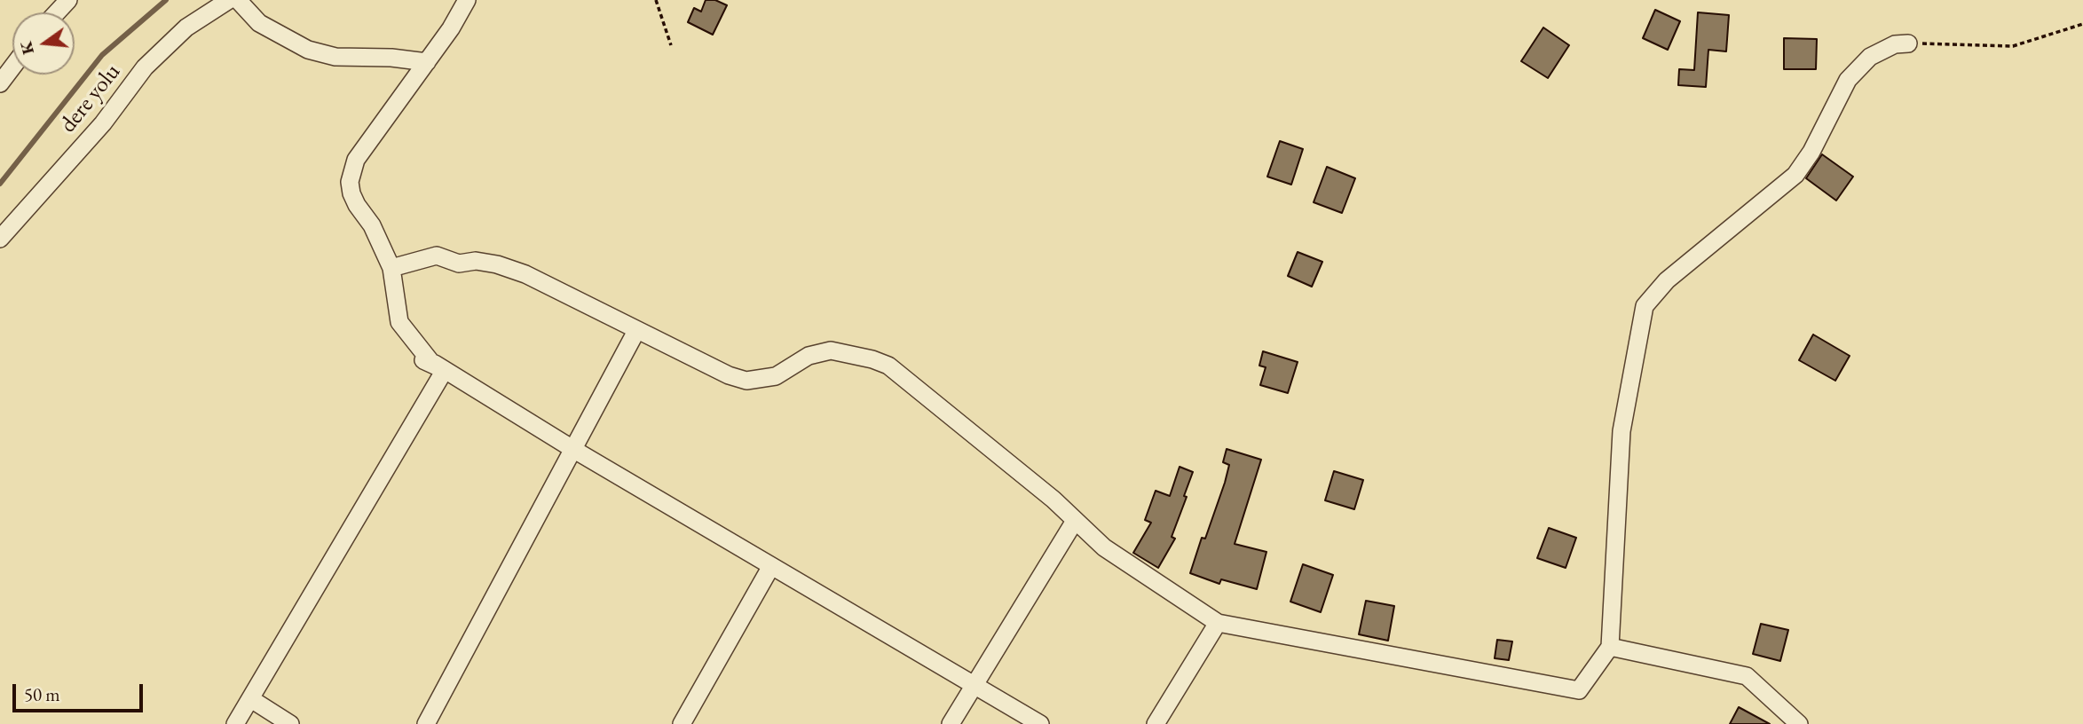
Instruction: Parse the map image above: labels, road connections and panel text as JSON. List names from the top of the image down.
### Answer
{
  "streets": {
    "street": ["dere yolu"]
  },
  "scale_bar": "50 m",
  "north": "left"
}
